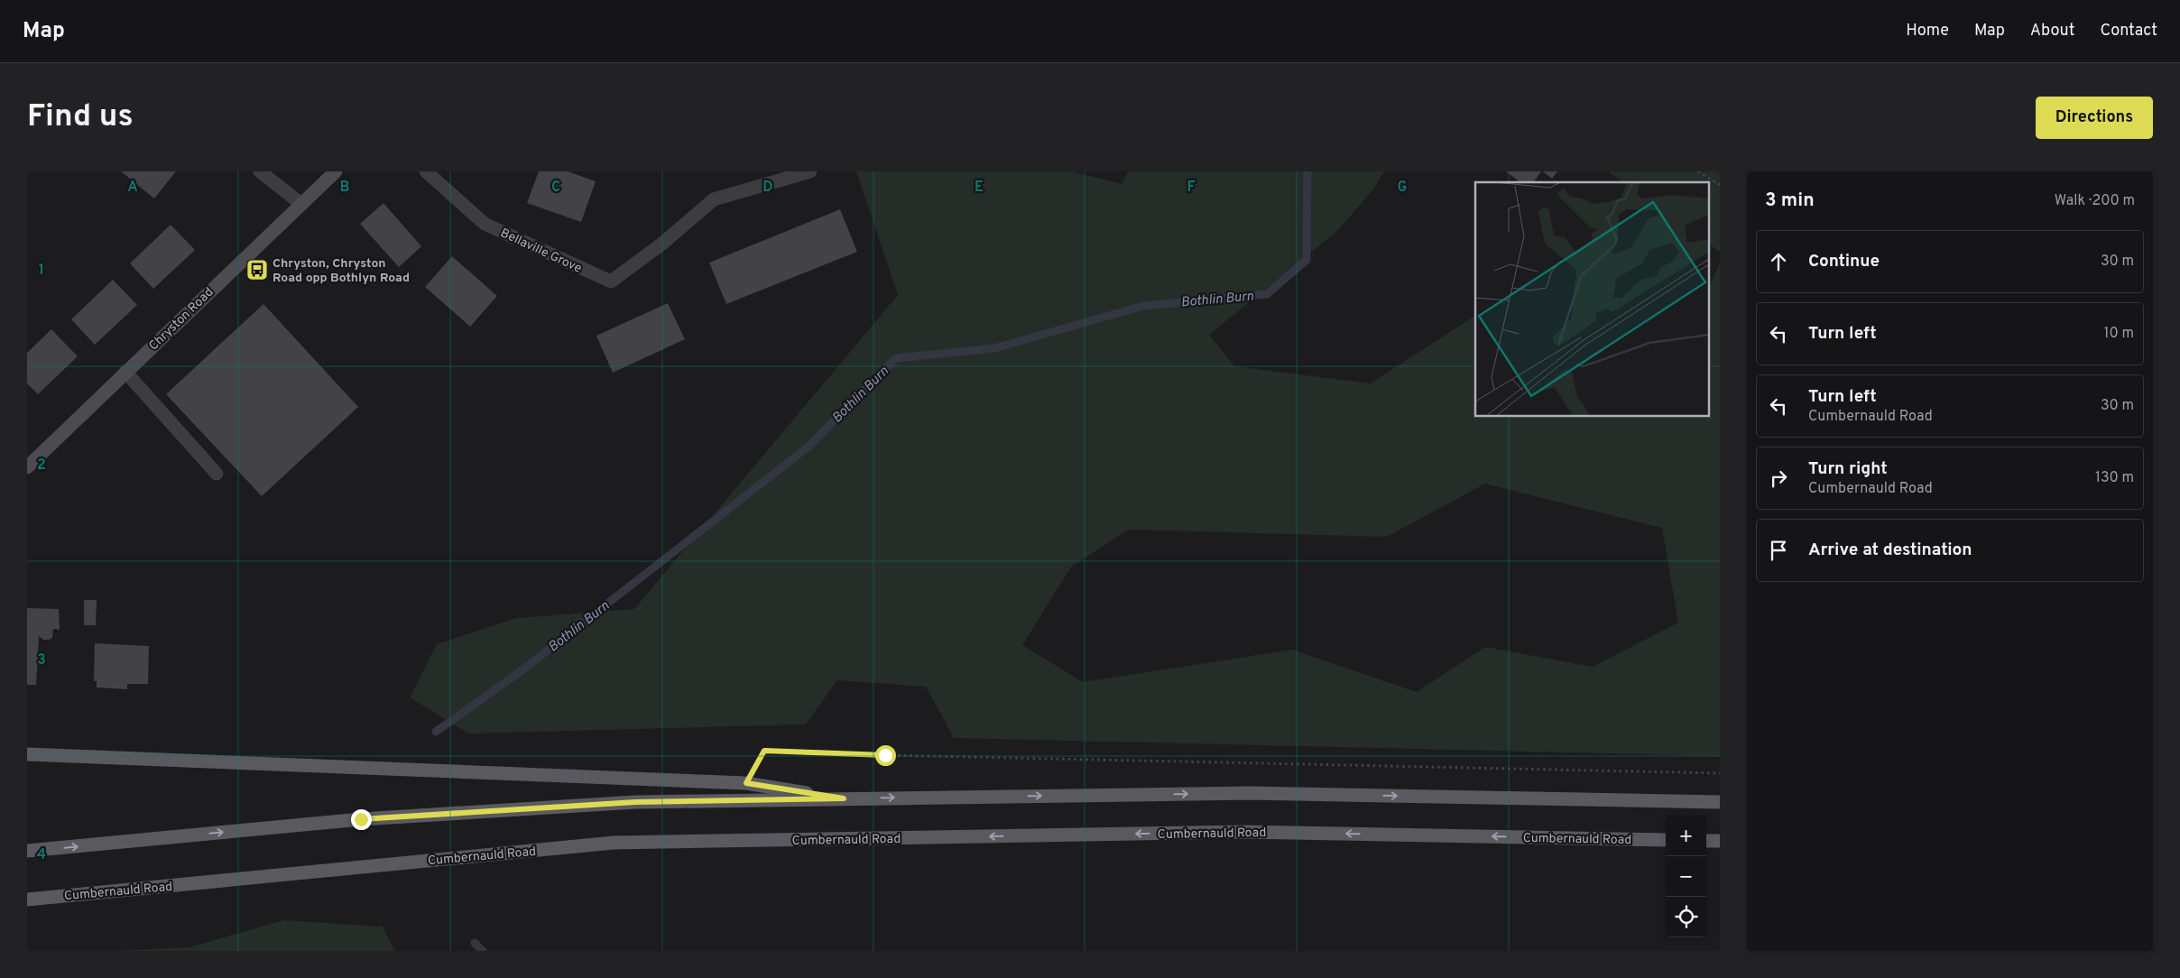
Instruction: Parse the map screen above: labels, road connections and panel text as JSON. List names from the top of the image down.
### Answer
{
  "streets": {
    "main road": ["Cumbernauld Road"],
    "street": ["Bellaville Grove", "Chryston Road"]
  },
  "water": ["Bothlin Burn"],
  "places": {
    "bus stop": ["Chryston, Chryston Road opp Bothlyn Road"]
  },
  "page": {
    "header": "Map",
    "nav": [
      "Home",
      "Map",
      "About",
      "Contact"
    ],
    "buttons": "Directions",
    "title": "Find us",
    "heading": ["3 min", "Walk · 200 m"],
    "list": [
      ["Continue", "30 m"],
      ["Turn left", "10 m"],
      ["Turn left", "Cumbernauld Road", "30 m"],
      ["Turn right", "Cumbernauld Road", "130 m"],
      "Arrive at destination"
    ],
    "map_buttons": ["+", "−"]
  },
  "grid": {
    "columns": [
      "A",
      "B",
      "C",
      "D",
      "E",
      "F",
      "G"
    ],
    "rows": [
      "1",
      "2",
      "3",
      "4"
    ]
  }
}
